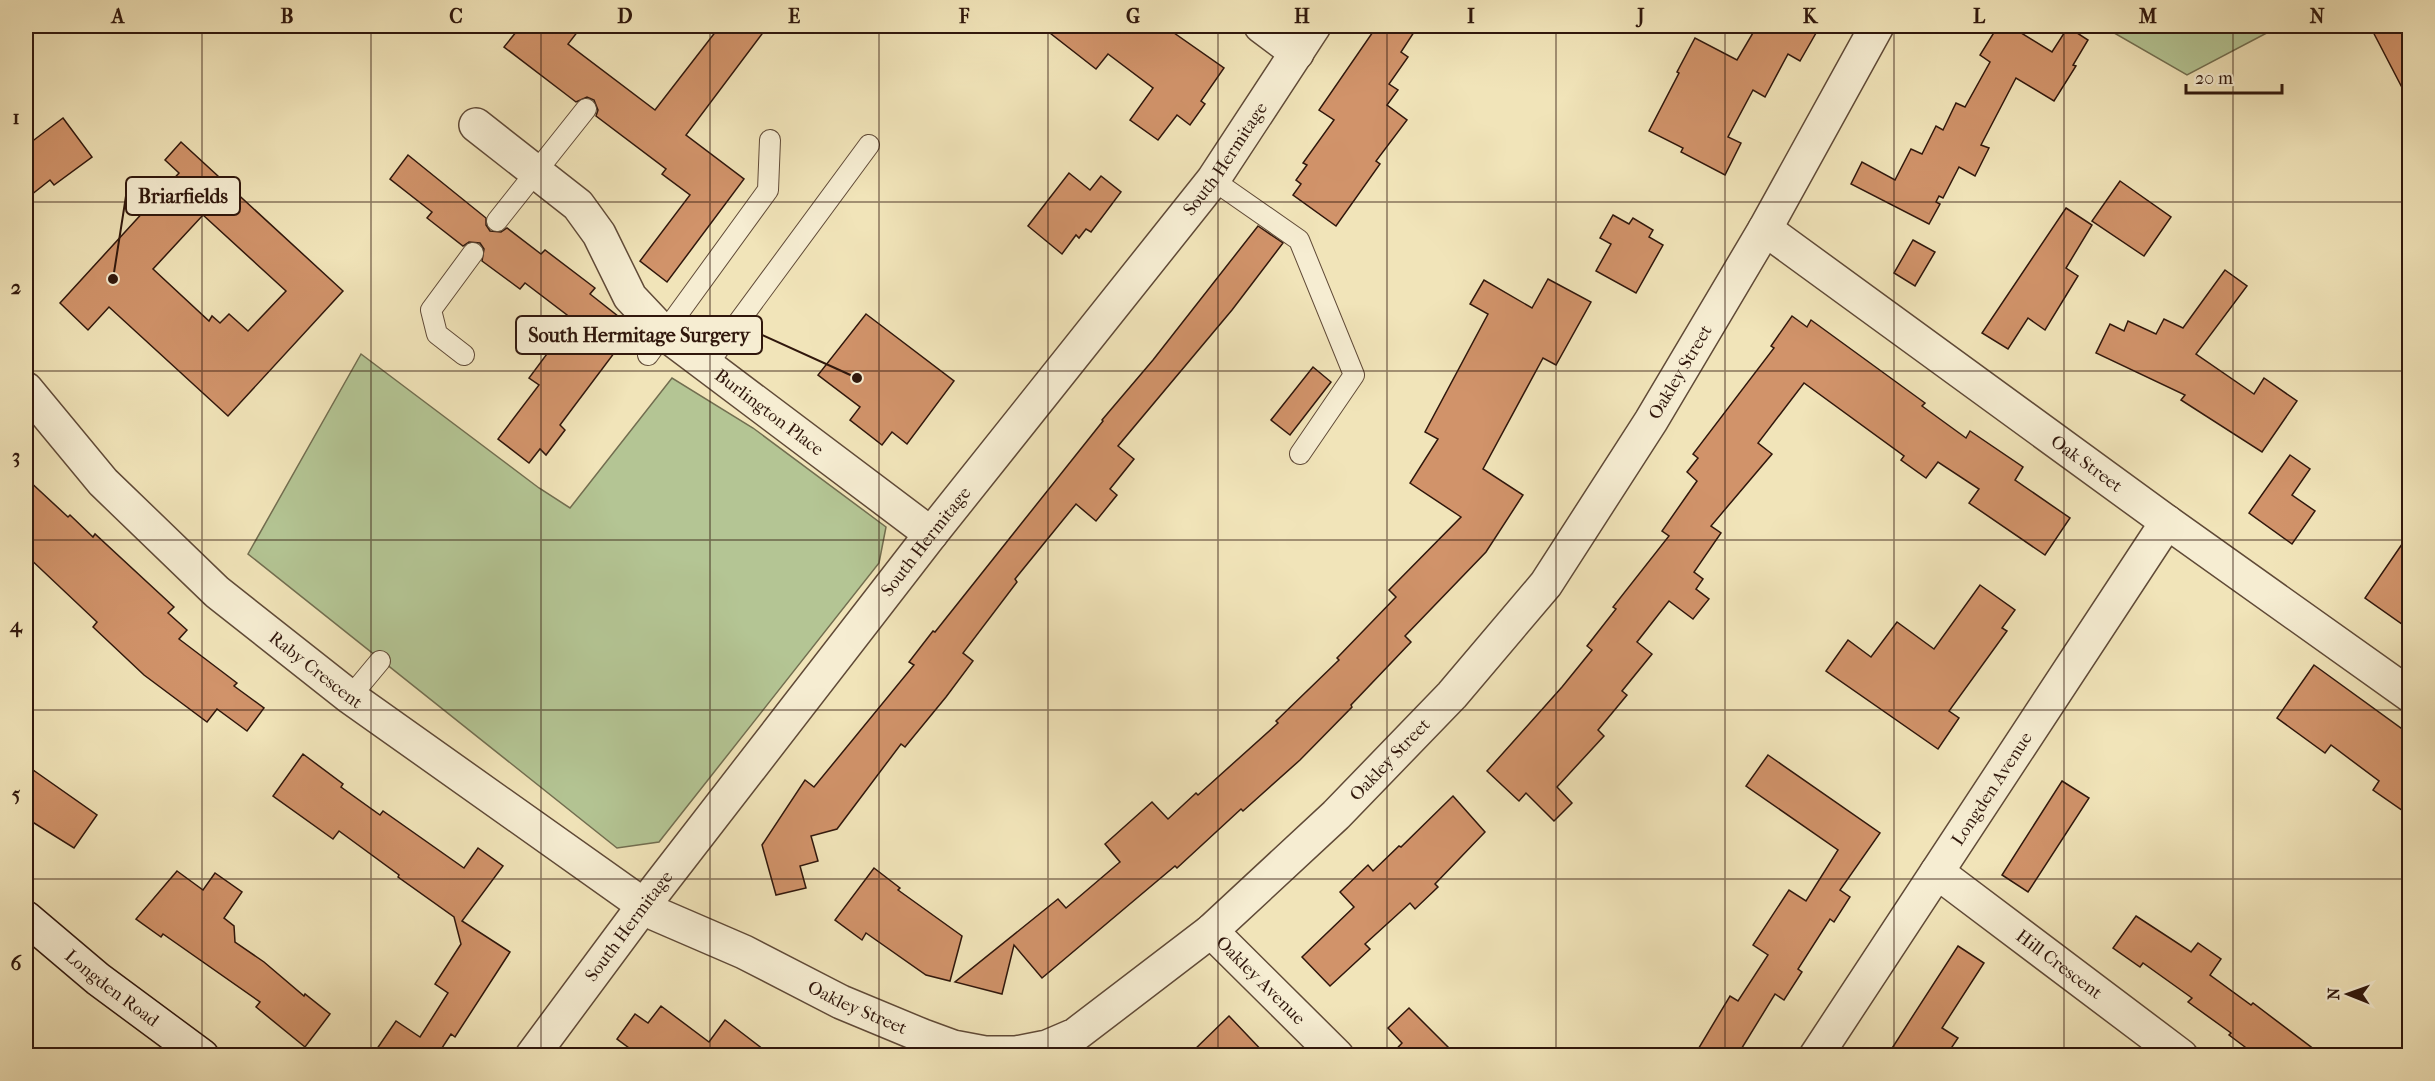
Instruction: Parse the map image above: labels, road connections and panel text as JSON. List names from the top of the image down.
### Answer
{
  "streets": {
    "street": [
      "South Hermitage",
      "Oakley Street",
      "Burlington Place",
      "Oak Street",
      "Raby Crescent",
      "Longden Avenue",
      "Hill Crescent",
      "Oakley Avenue",
      "Longden Road"
    ]
  },
  "crossings": [
    ["South Hermitage", "Oakley Street"],
    ["South Hermitage", "Burlington Place"],
    ["South Hermitage", "Raby Crescent"],
    ["Oakley Street", "Oak Street"],
    ["Oakley Street", "Raby Crescent"],
    ["Oakley Street", "Oakley Avenue"],
    ["Oak Street", "Longden Avenue"],
    ["Longden Avenue", "Hill Crescent"]
  ],
  "places": ["Briarfields", "South Hermitage Surgery"],
  "scale_bar": "20 m",
  "north": "left",
  "grid": {
    "columns": [
      "A",
      "B",
      "C",
      "D",
      "E",
      "F",
      "G",
      "H",
      "I",
      "J",
      "K",
      "L",
      "M",
      "N"
    ],
    "rows": [
      "1",
      "2",
      "3",
      "4",
      "5",
      "6"
    ]
  }
}
